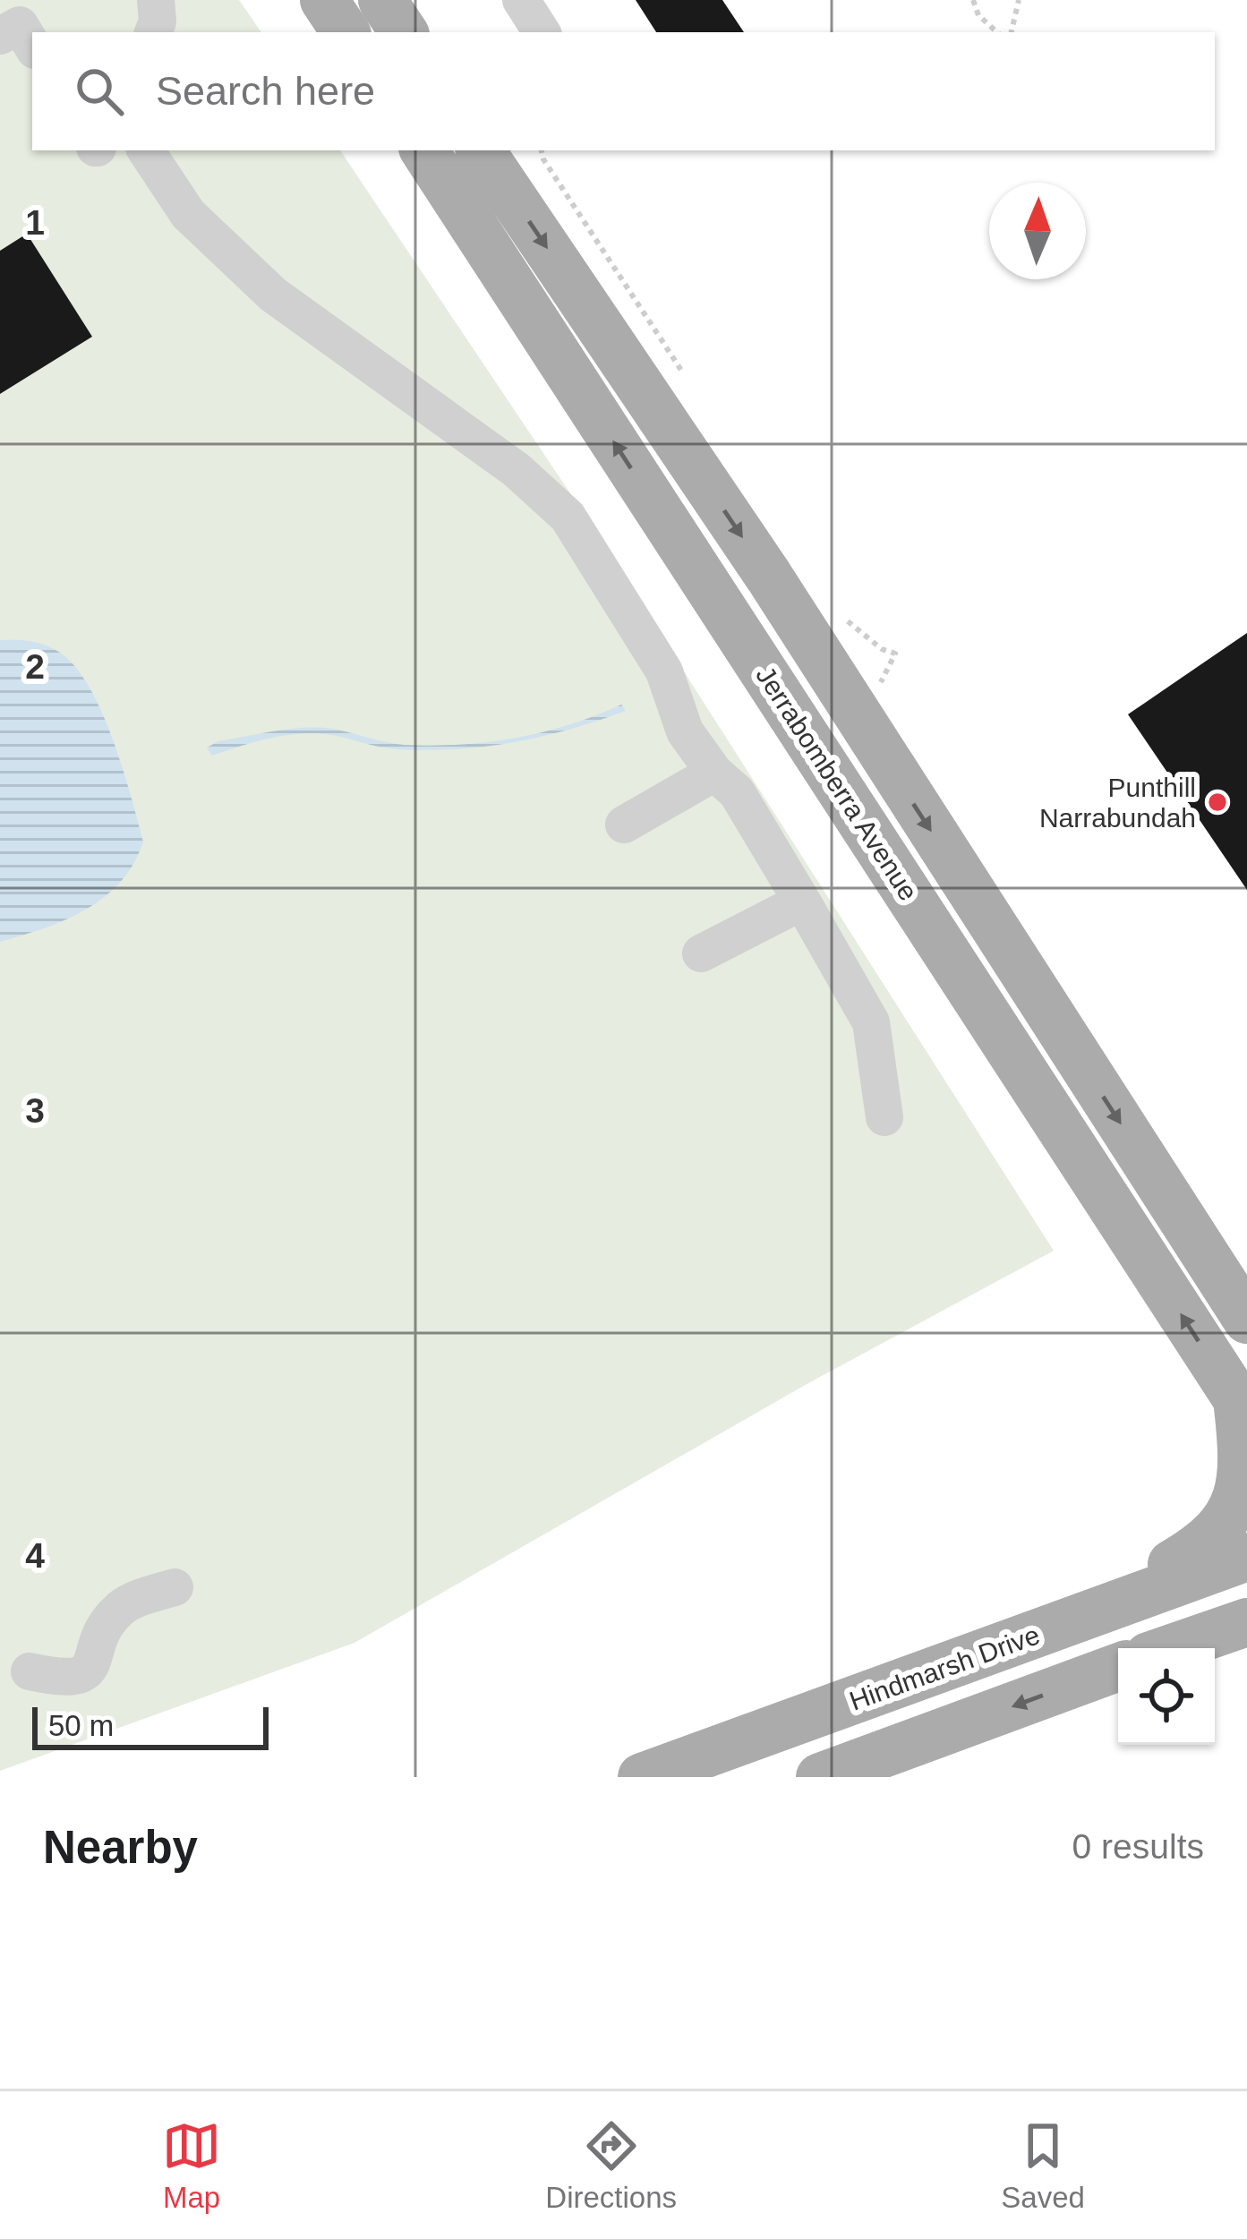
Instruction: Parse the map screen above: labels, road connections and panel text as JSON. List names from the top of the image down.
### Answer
{
  "streets": {
    "main road": ["Jerrabomberra Avenue", "Hindmarsh Drive"]
  },
  "places": ["Punthill Narrabundah"],
  "scale_bar": "50 m",
  "north": "top",
  "page": {
    "search": "Search here",
    "scale": "50 m",
    "heading": ["Nearby", "0 results"],
    "nav": ["Map", "Directions", "Saved"]
  },
  "grid": {
    "rows": [
      "1",
      "2",
      "3",
      "4"
    ]
  }
}
